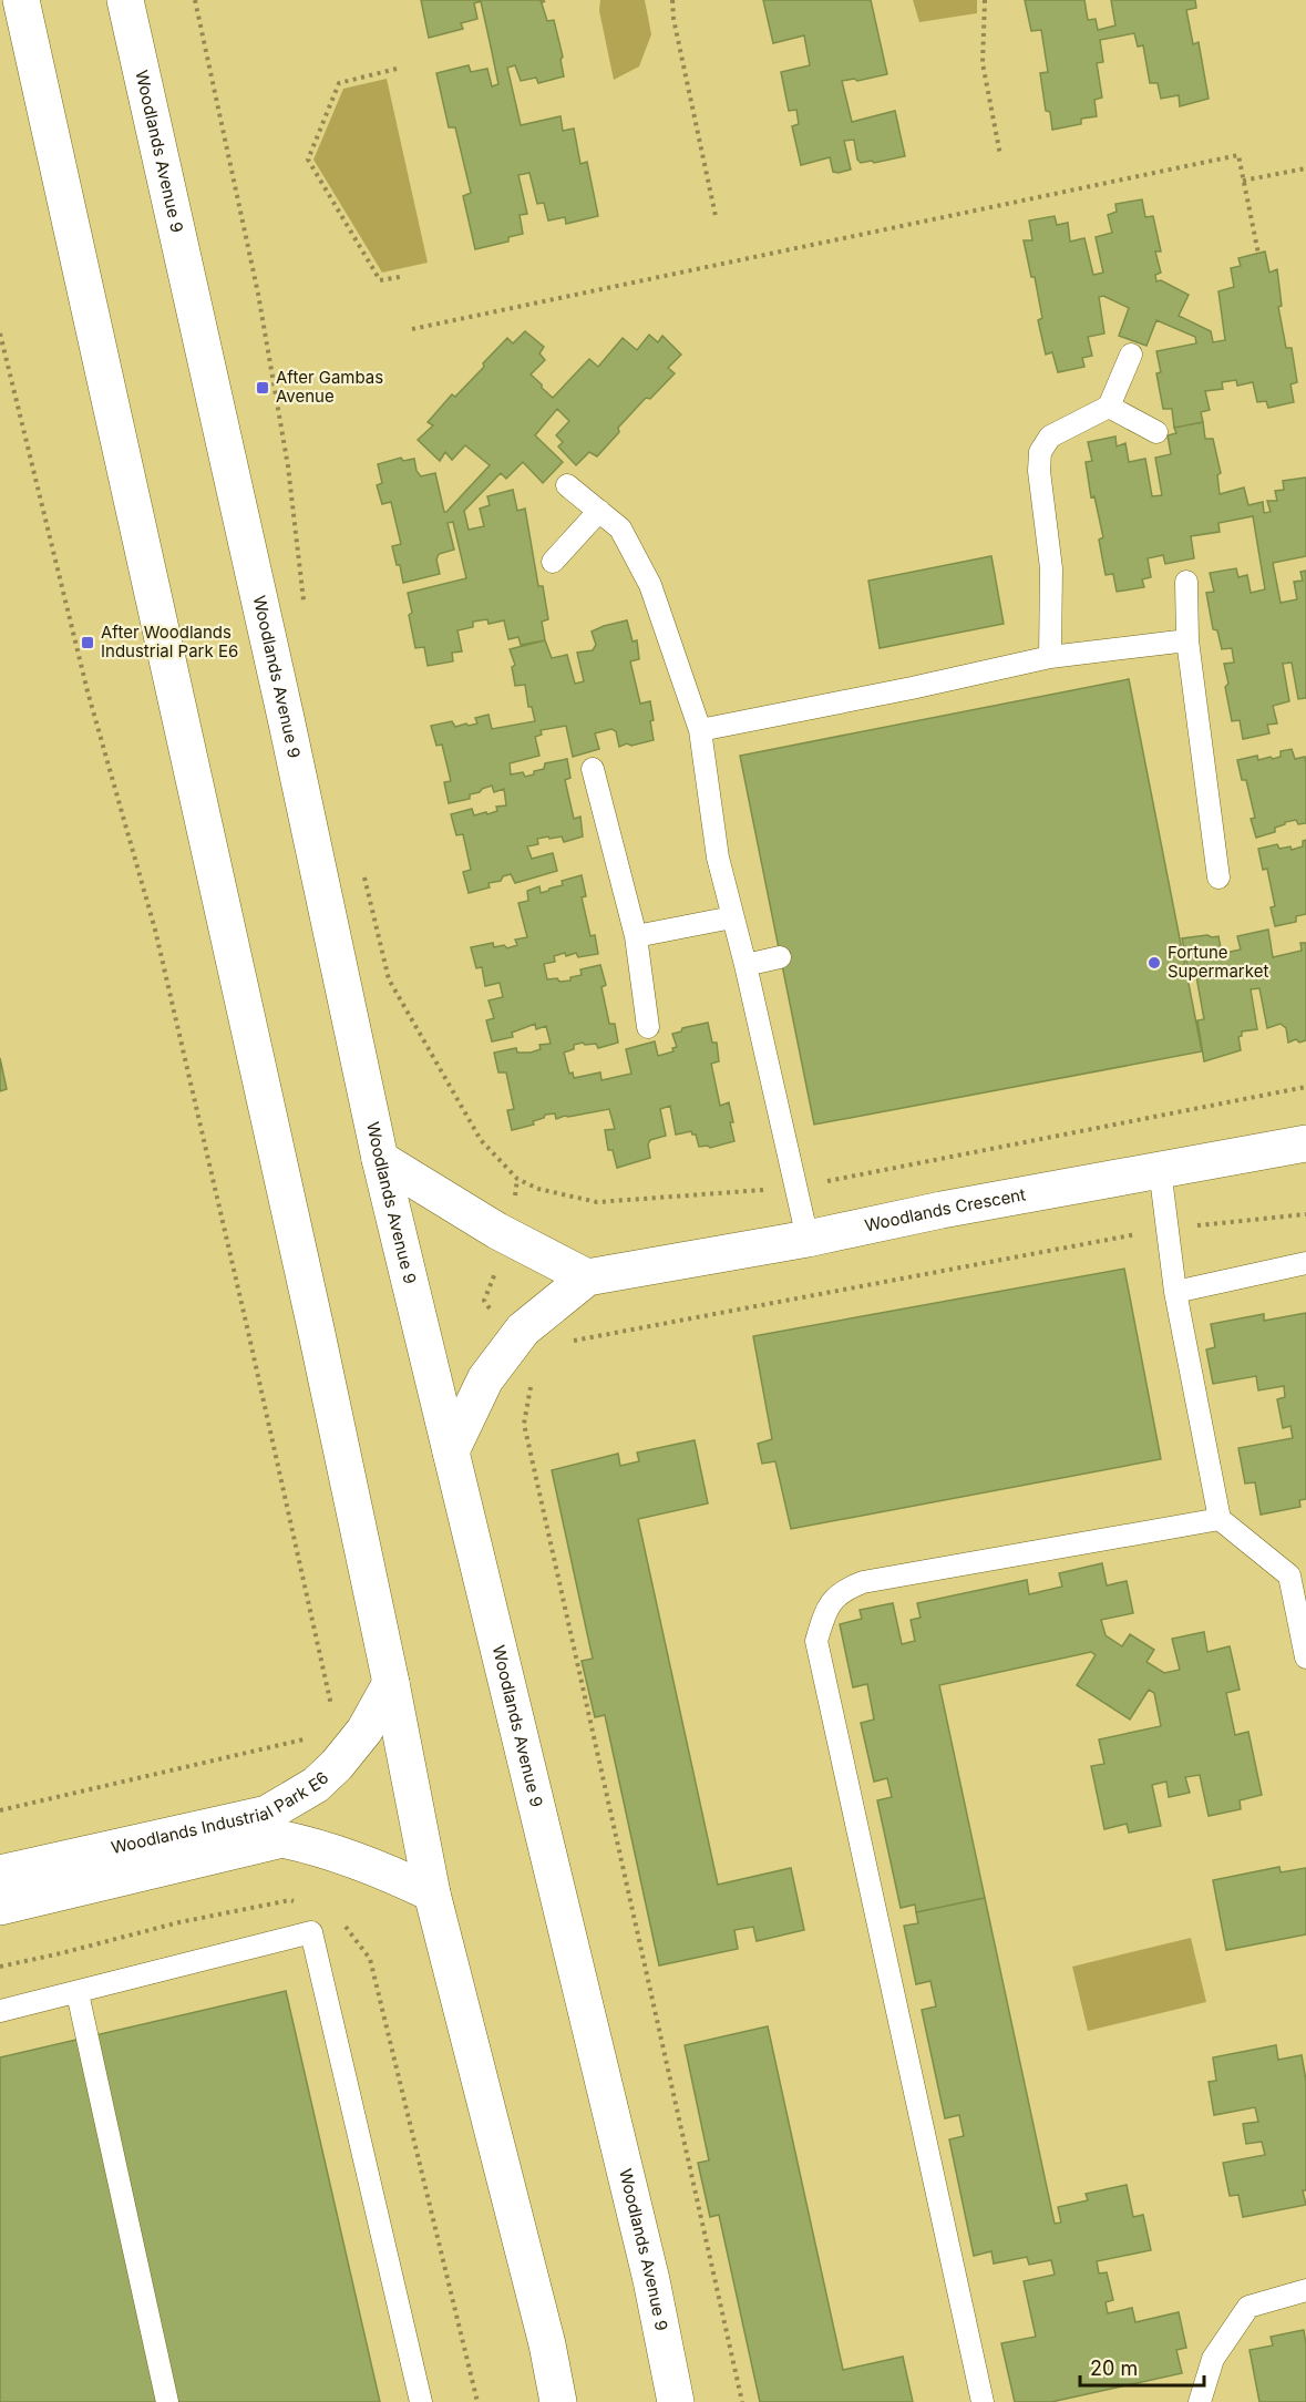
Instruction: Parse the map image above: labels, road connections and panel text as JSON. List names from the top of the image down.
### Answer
{
  "streets": {
    "main road": ["Woodlands Avenue 9", "Woodlands Crescent", "Woodlands Industrial Park E6"]
  },
  "crossings": [
    ["Woodlands Avenue 9", "Woodlands Crescent"]
  ],
  "places": {
    "transit": ["After Gambas Avenue", "After Woodlands Industrial Park E6"],
    "other": ["Fortune Supermarket"]
  },
  "scale_bar": "20 m"
}
